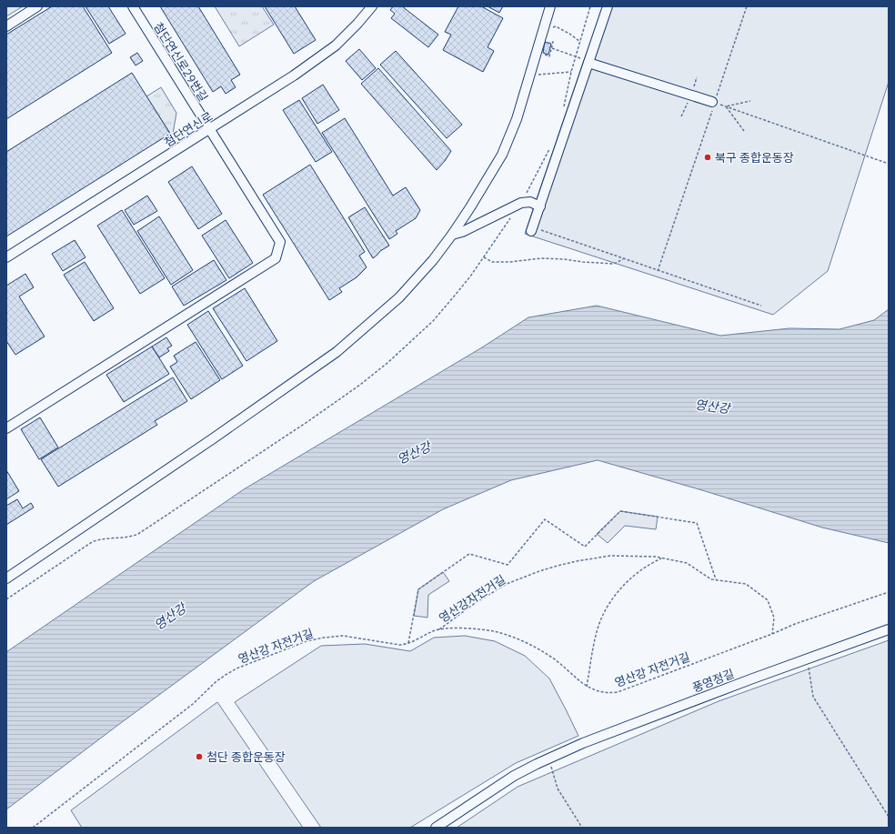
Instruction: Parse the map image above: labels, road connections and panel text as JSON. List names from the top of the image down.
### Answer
{
  "streets": {
    "street": ["첨단연신로29번길", "첨단연신로", "풍영정길"],
    "path": ["영산강자전거길", "영산강 자전거길"]
  },
  "crossings": [
    ["첨단연신로29번길", "첨단연신로"],
    ["영산강자전거길", "영산강 자전거길"]
  ],
  "water": ["영산강"],
  "places": ["북구 종합운동장", "첨단 종합운동장"]
}
